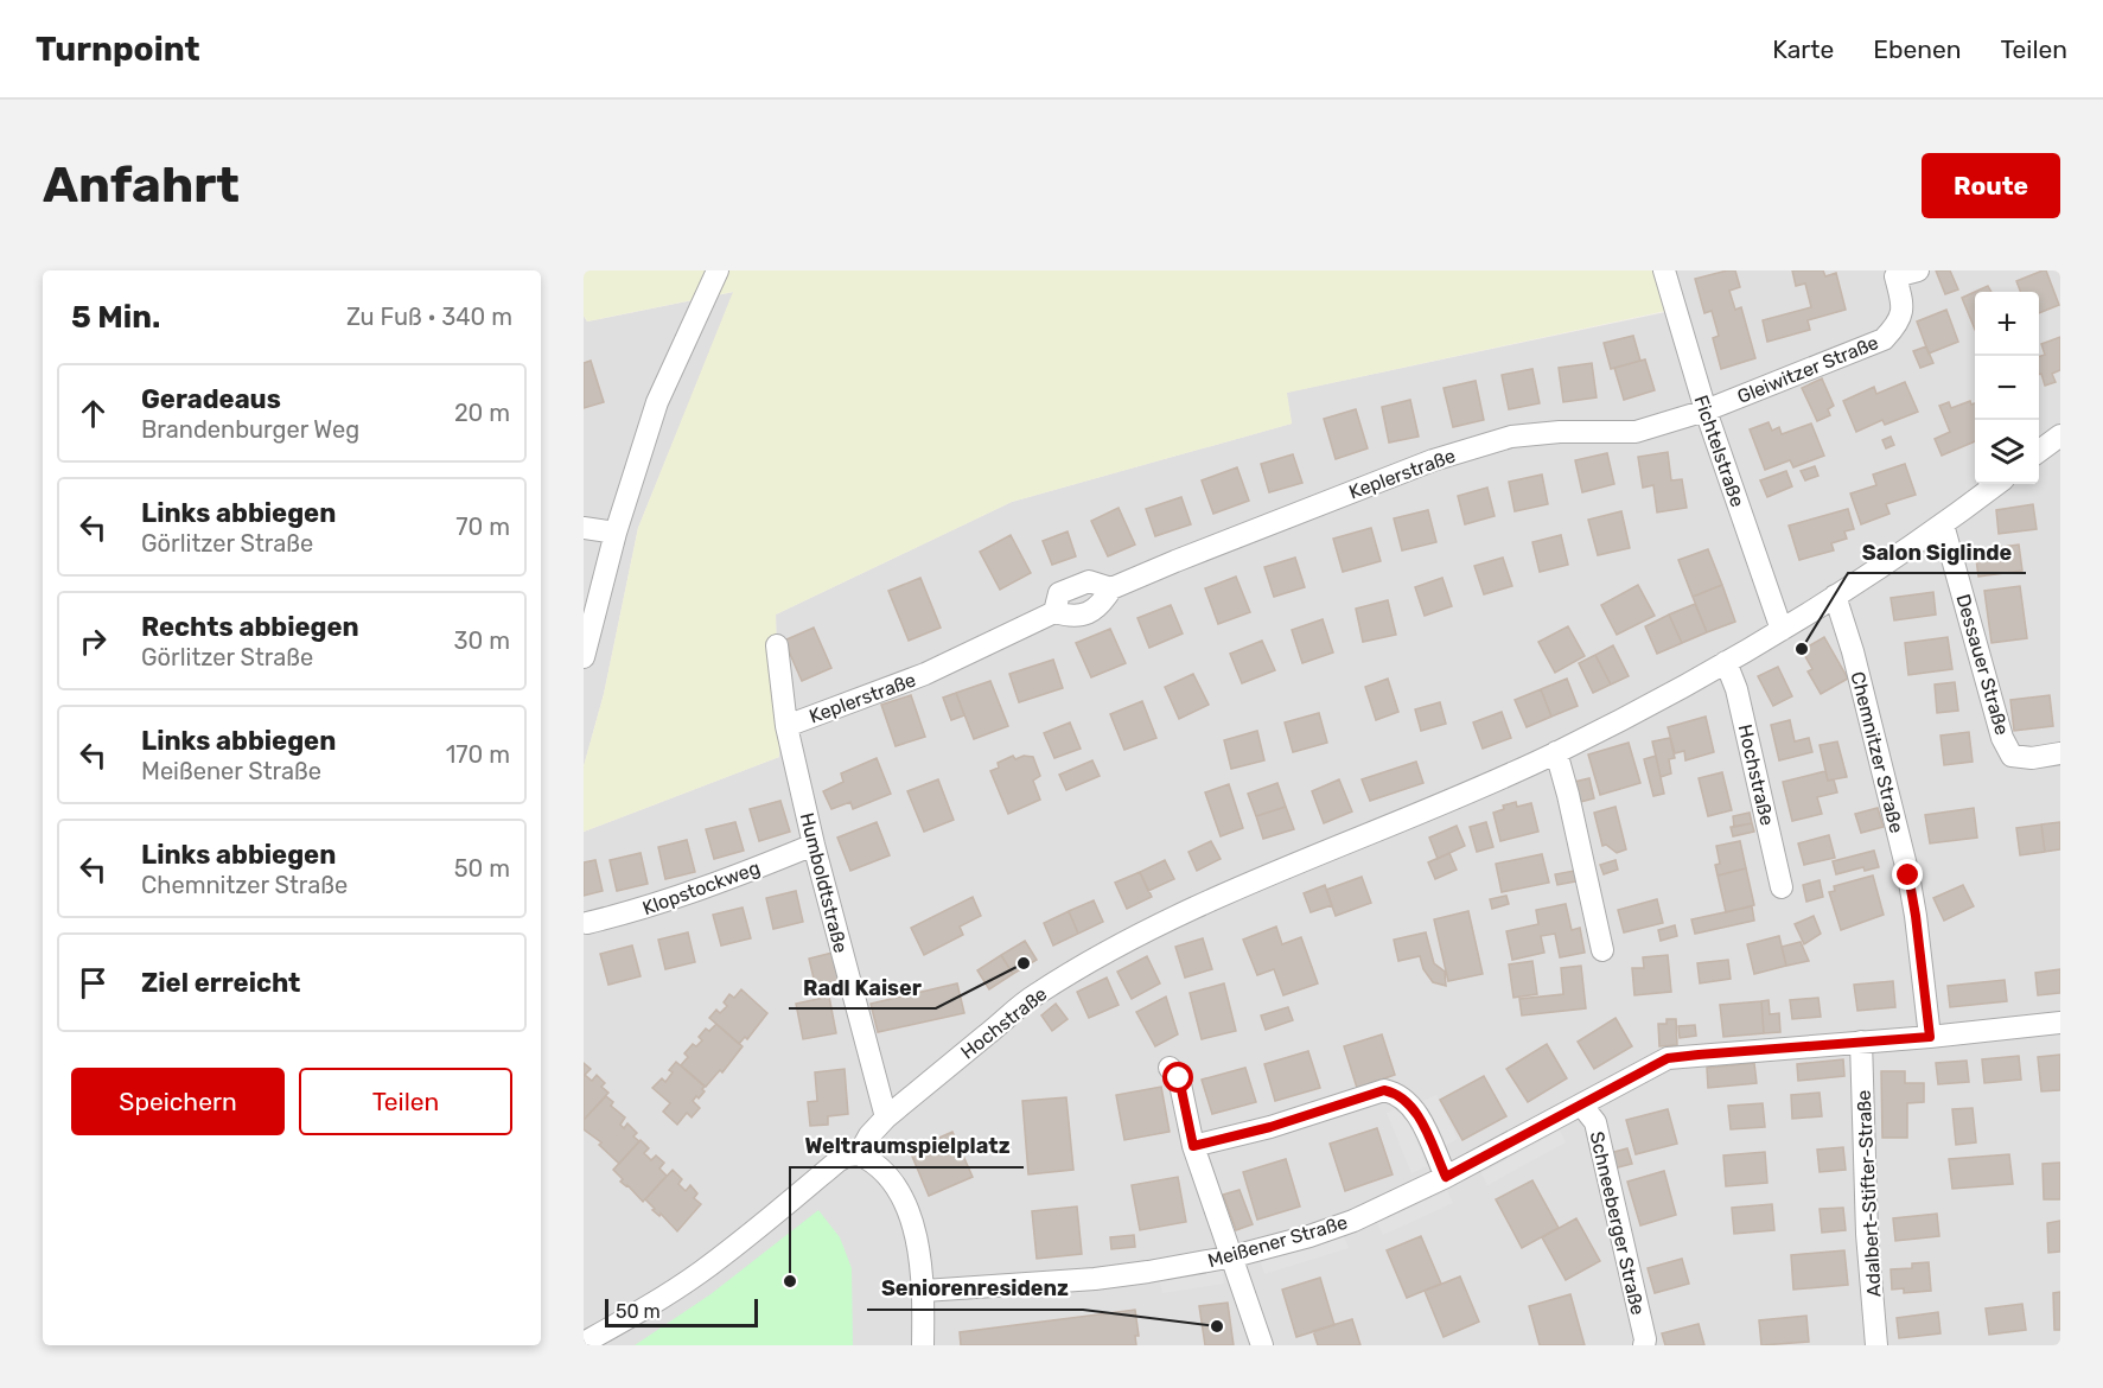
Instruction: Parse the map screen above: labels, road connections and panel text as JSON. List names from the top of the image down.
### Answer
{
  "streets": {
    "street": [
      "Gleiwitzer Straße",
      "Fichtelstraße",
      "Keplerstraße",
      "Dessauer Straße",
      "Chemnitzer Straße",
      "Hochstraße",
      "Humboldtstraße",
      "Klopstockweg",
      "Adalbert-Stifter-Straße",
      "Schneeberger Straße",
      "Meißener Straße"
    ]
  },
  "crossings": [
    ["Gleiwitzer Straße", "Fichtelstraße"],
    ["Gleiwitzer Straße", "Keplerstraße"],
    ["Fichtelstraße", "Keplerstraße"],
    ["Fichtelstraße", "Hochstraße"],
    ["Keplerstraße", "Humboldtstraße"],
    ["Dessauer Straße", "Hochstraße"],
    ["Chemnitzer Straße", "Hochstraße"],
    ["Chemnitzer Straße", "Meißener Straße"],
    ["Hochstraße", "Humboldtstraße"],
    ["Humboldtstraße", "Klopstockweg"],
    ["Adalbert-Stifter-Straße", "Meißener Straße"],
    ["Schneeberger Straße", "Meißener Straße"]
  ],
  "places": [
    "Salon Siglinde",
    "Radl Kaiser",
    "Weltraumspielplatz",
    "Seniorenresidenz"
  ],
  "scale_bar": "50 m",
  "page": {
    "header": "Turnpoint",
    "nav": ["Karte", "Ebenen", "Teilen"],
    "buttons": [
      "Route",
      ["Speichern", "Teilen"]
    ],
    "title": "Anfahrt",
    "heading": ["5 Min.", "Zu Fuß · 340 m"],
    "map_buttons": ["+", "−"],
    "list": [
      ["Geradeaus", "Brandenburger Weg", "20 m"],
      ["Links abbiegen", "Görlitzer Straße", "70 m"],
      ["Rechts abbiegen", "Görlitzer Straße", "30 m"],
      ["Links abbiegen", "Meißener Straße", "170 m"],
      ["Links abbiegen", "Chemnitzer Straße", "50 m"],
      "Ziel erreicht"
    ],
    "scale": "50 m"
  }
}
